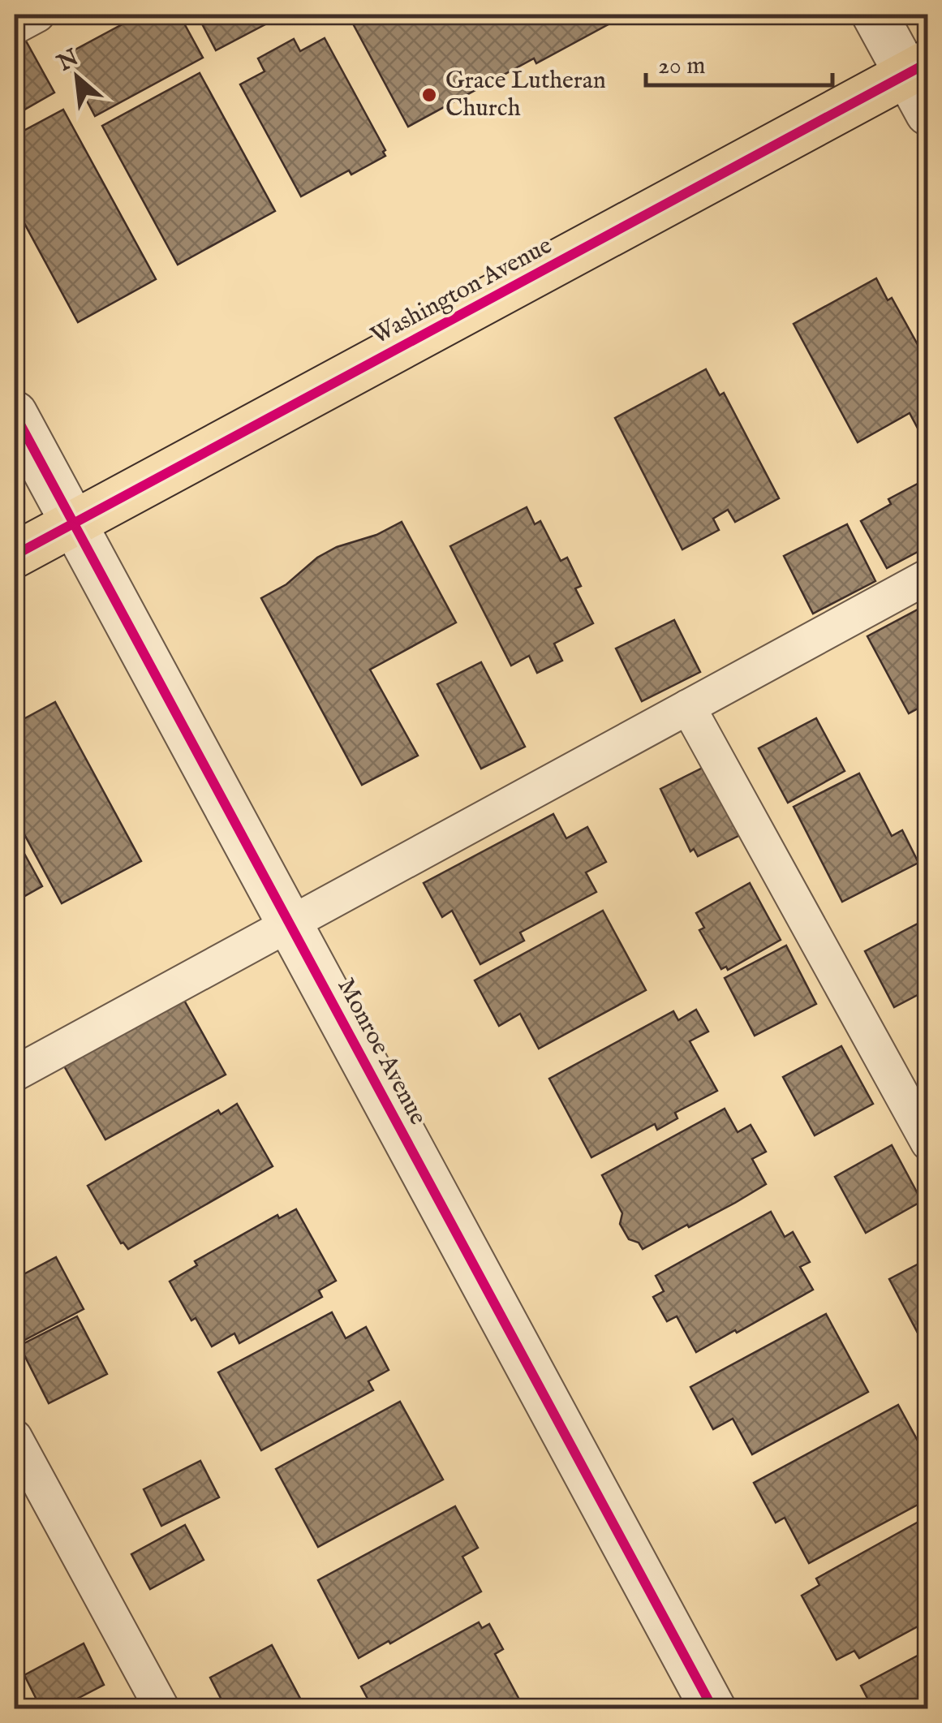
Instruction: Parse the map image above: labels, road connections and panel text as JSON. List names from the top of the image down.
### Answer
{
  "streets": {
    "main road": ["Washington Avenue"],
    "street": ["Monroe Avenue"]
  },
  "crossings": [
    ["Washington Avenue", "Monroe Avenue"]
  ],
  "places": ["Grace Lutheran Church"],
  "scale_bar": "20 m",
  "north": "top left"
}
